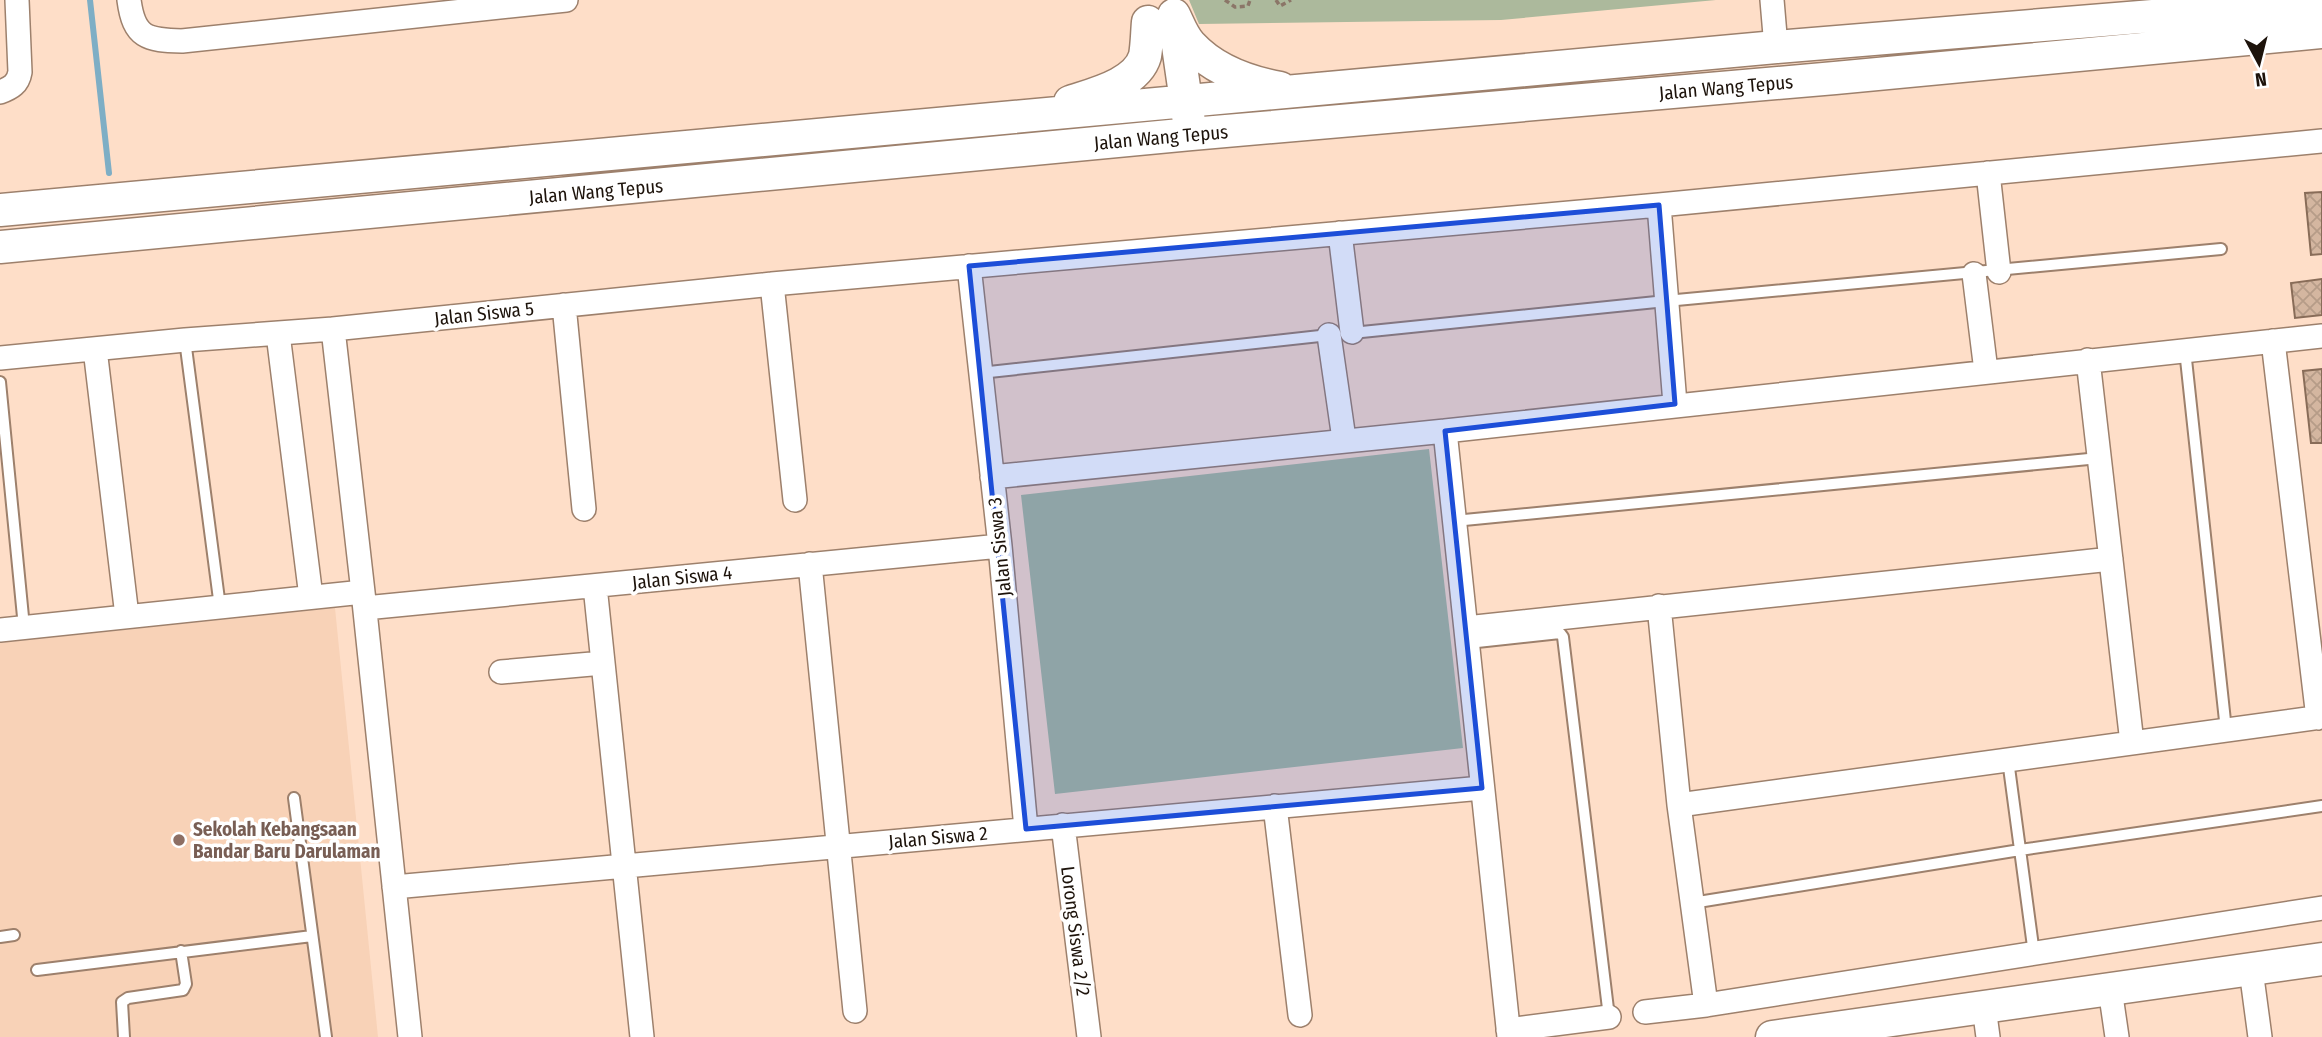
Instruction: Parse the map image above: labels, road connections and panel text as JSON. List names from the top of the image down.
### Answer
{
  "streets": {
    "main road": ["Jalan Wang Tepus"],
    "street": [
      "Jalan Siswa 5",
      "Jalan Siswa 3",
      "Jalan Siswa 4",
      "Jalan Siswa 2",
      "Lorong Siswa 2/2"
    ]
  },
  "crossings": [
    ["Jalan Siswa 5", "Jalan Siswa 3"],
    ["Jalan Siswa 3", "Jalan Siswa 4"],
    ["Jalan Siswa 3", "Jalan Siswa 2"],
    ["Jalan Siswa 2", "Lorong Siswa 2/2"]
  ],
  "places": ["Sekolah Kebangsaan Bandar Baru Darulaman"],
  "north": "bottom"
}
